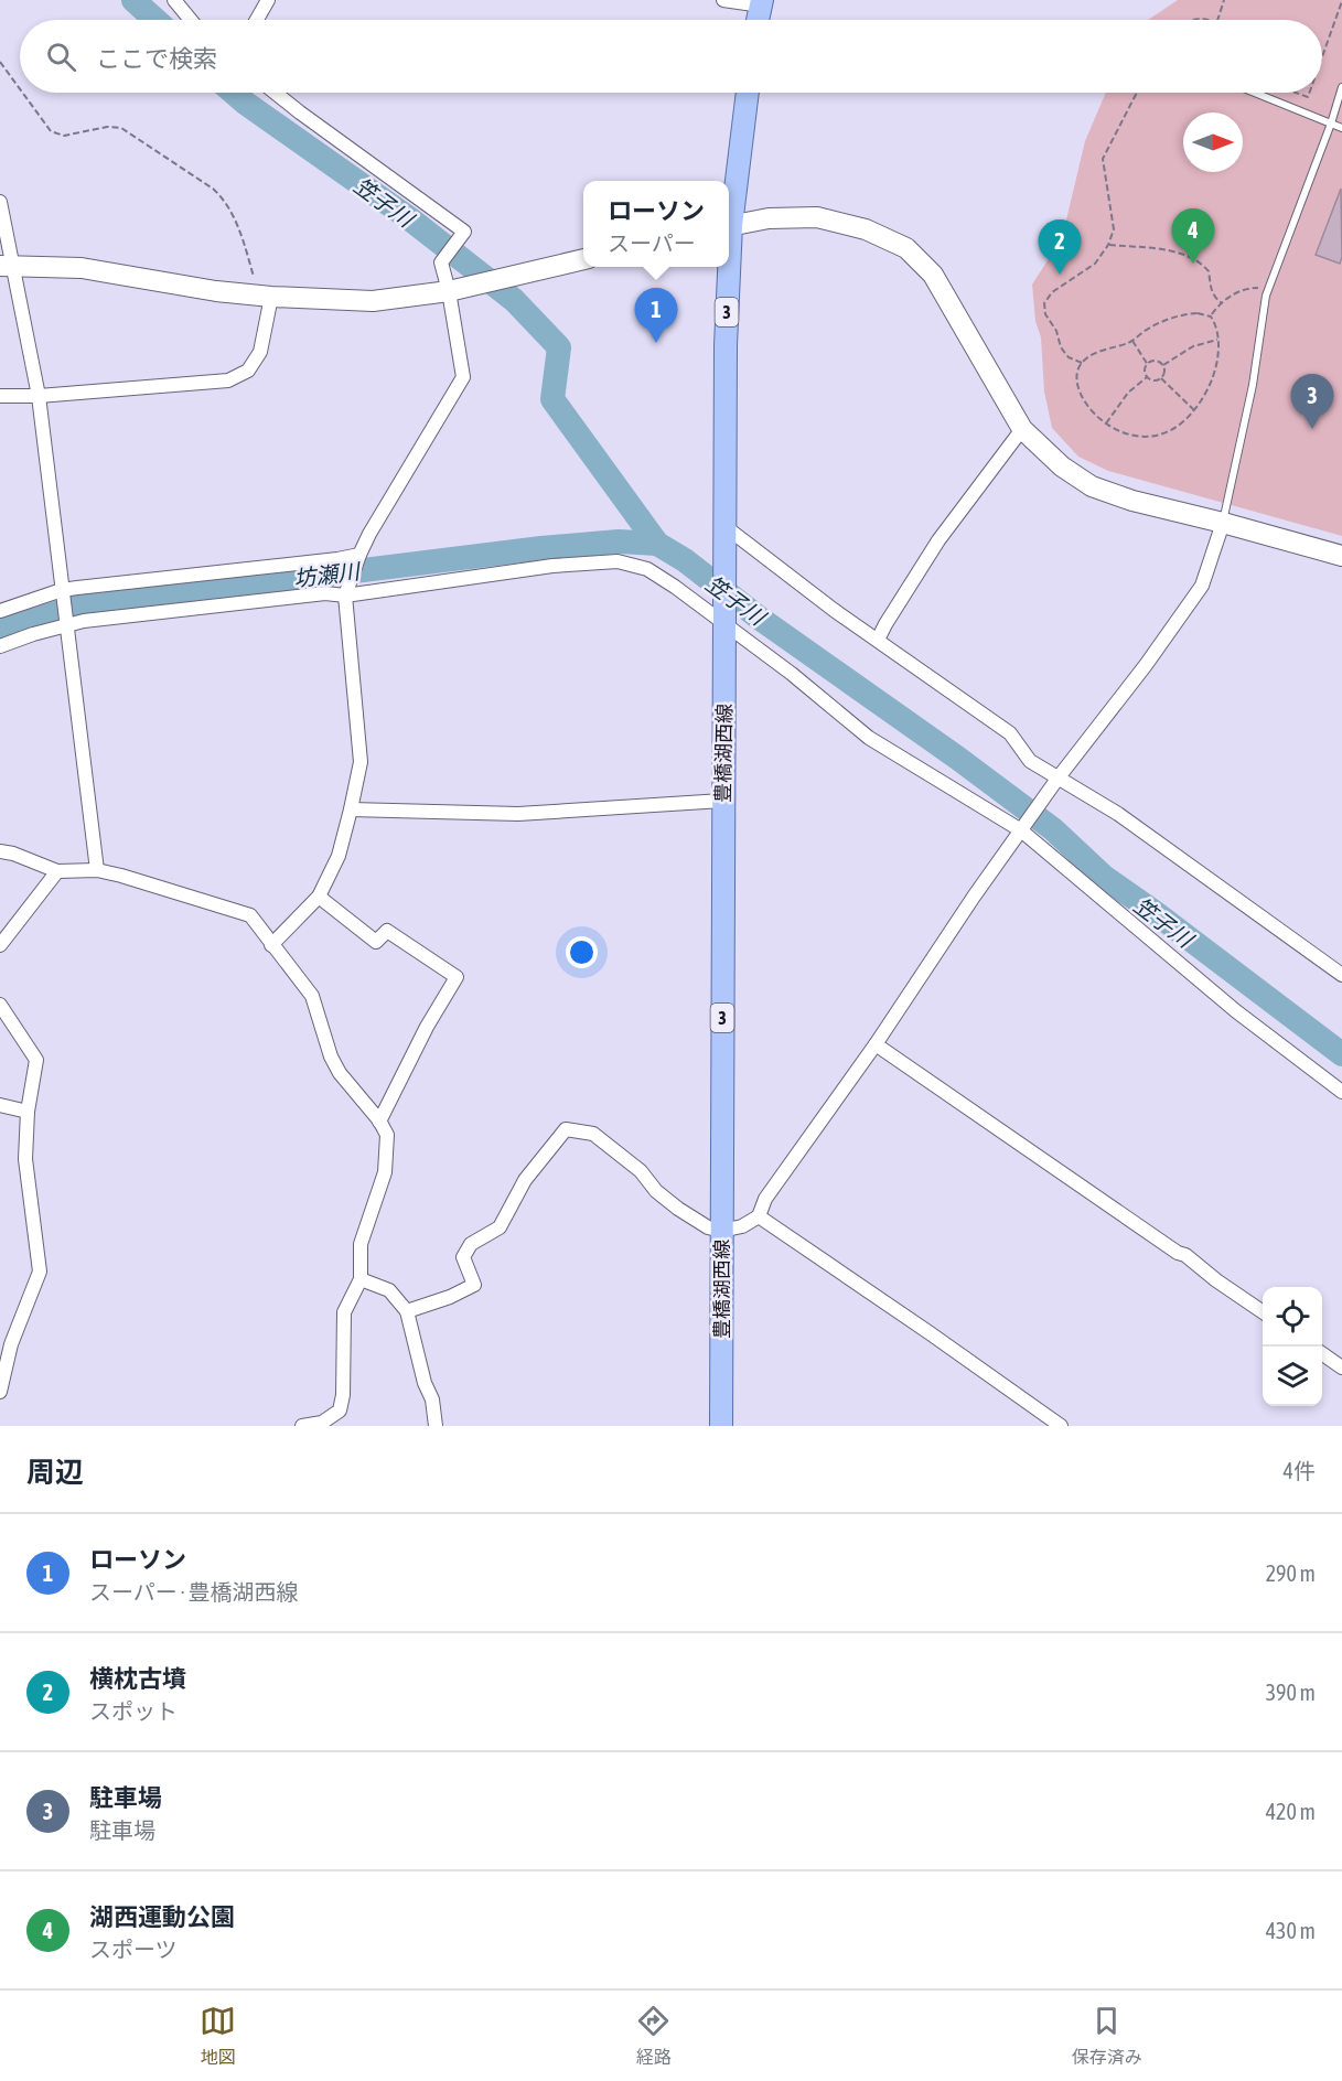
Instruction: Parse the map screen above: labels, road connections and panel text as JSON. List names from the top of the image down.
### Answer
{
  "streets": {
    "main road": ["3", "豊橋湖西線"]
  },
  "water": ["笠子川", "坊瀬川"],
  "north": "right",
  "page": {
    "search": "ここで検索",
    "popup": ["ローソン", "スーパー"],
    "pins": [
      "4",
      "2",
      "1",
      "3"
    ],
    "heading": ["周辺", "4件"],
    "list": [
      {
        "mark": "1",
        "name": "ローソン",
        "note": "スーパー · 豊橋湖西線",
        "value": "290 m"
      },
      {
        "mark": "2",
        "name": "横枕古墳",
        "note": "スポット",
        "value": "390 m"
      },
      {
        "mark": "3",
        "name": "駐車場",
        "note": "駐車場",
        "value": "420 m"
      },
      {
        "mark": "4",
        "name": "湖西運動公園",
        "note": "スポーツ",
        "value": "430 m"
      }
    ],
    "nav": ["地図", "経路", "保存済み"]
  }
}
